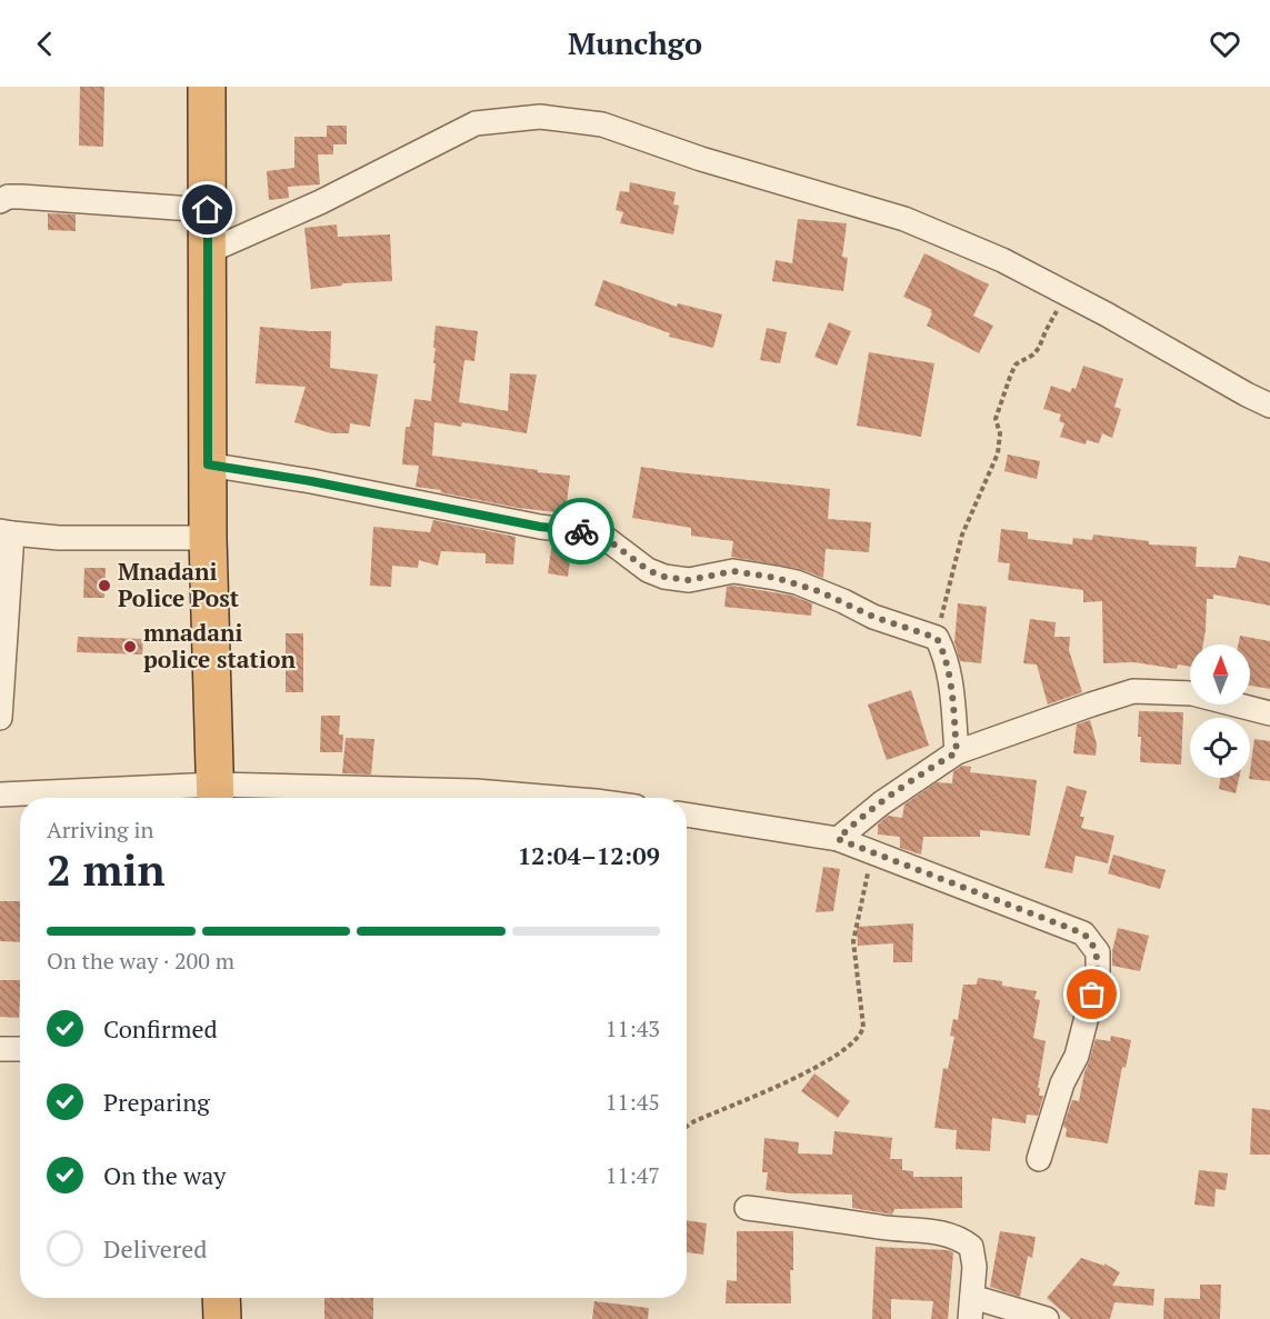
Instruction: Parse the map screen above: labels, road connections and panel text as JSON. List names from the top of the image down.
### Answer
{
  "places": ["Mnadani Police Post", "mnadani police station"],
  "north": "top",
  "page": {
    "header": "Munchgo",
    "heading": ["2 min", "Arriving in", "12:04–12:09"],
    "bar": "On the way · 200 m",
    "list": [
      ["Confirmed", "11:43"],
      ["Preparing", "11:45"],
      ["On the way", "11:47"],
      "Delivered"
    ]
  }
}
